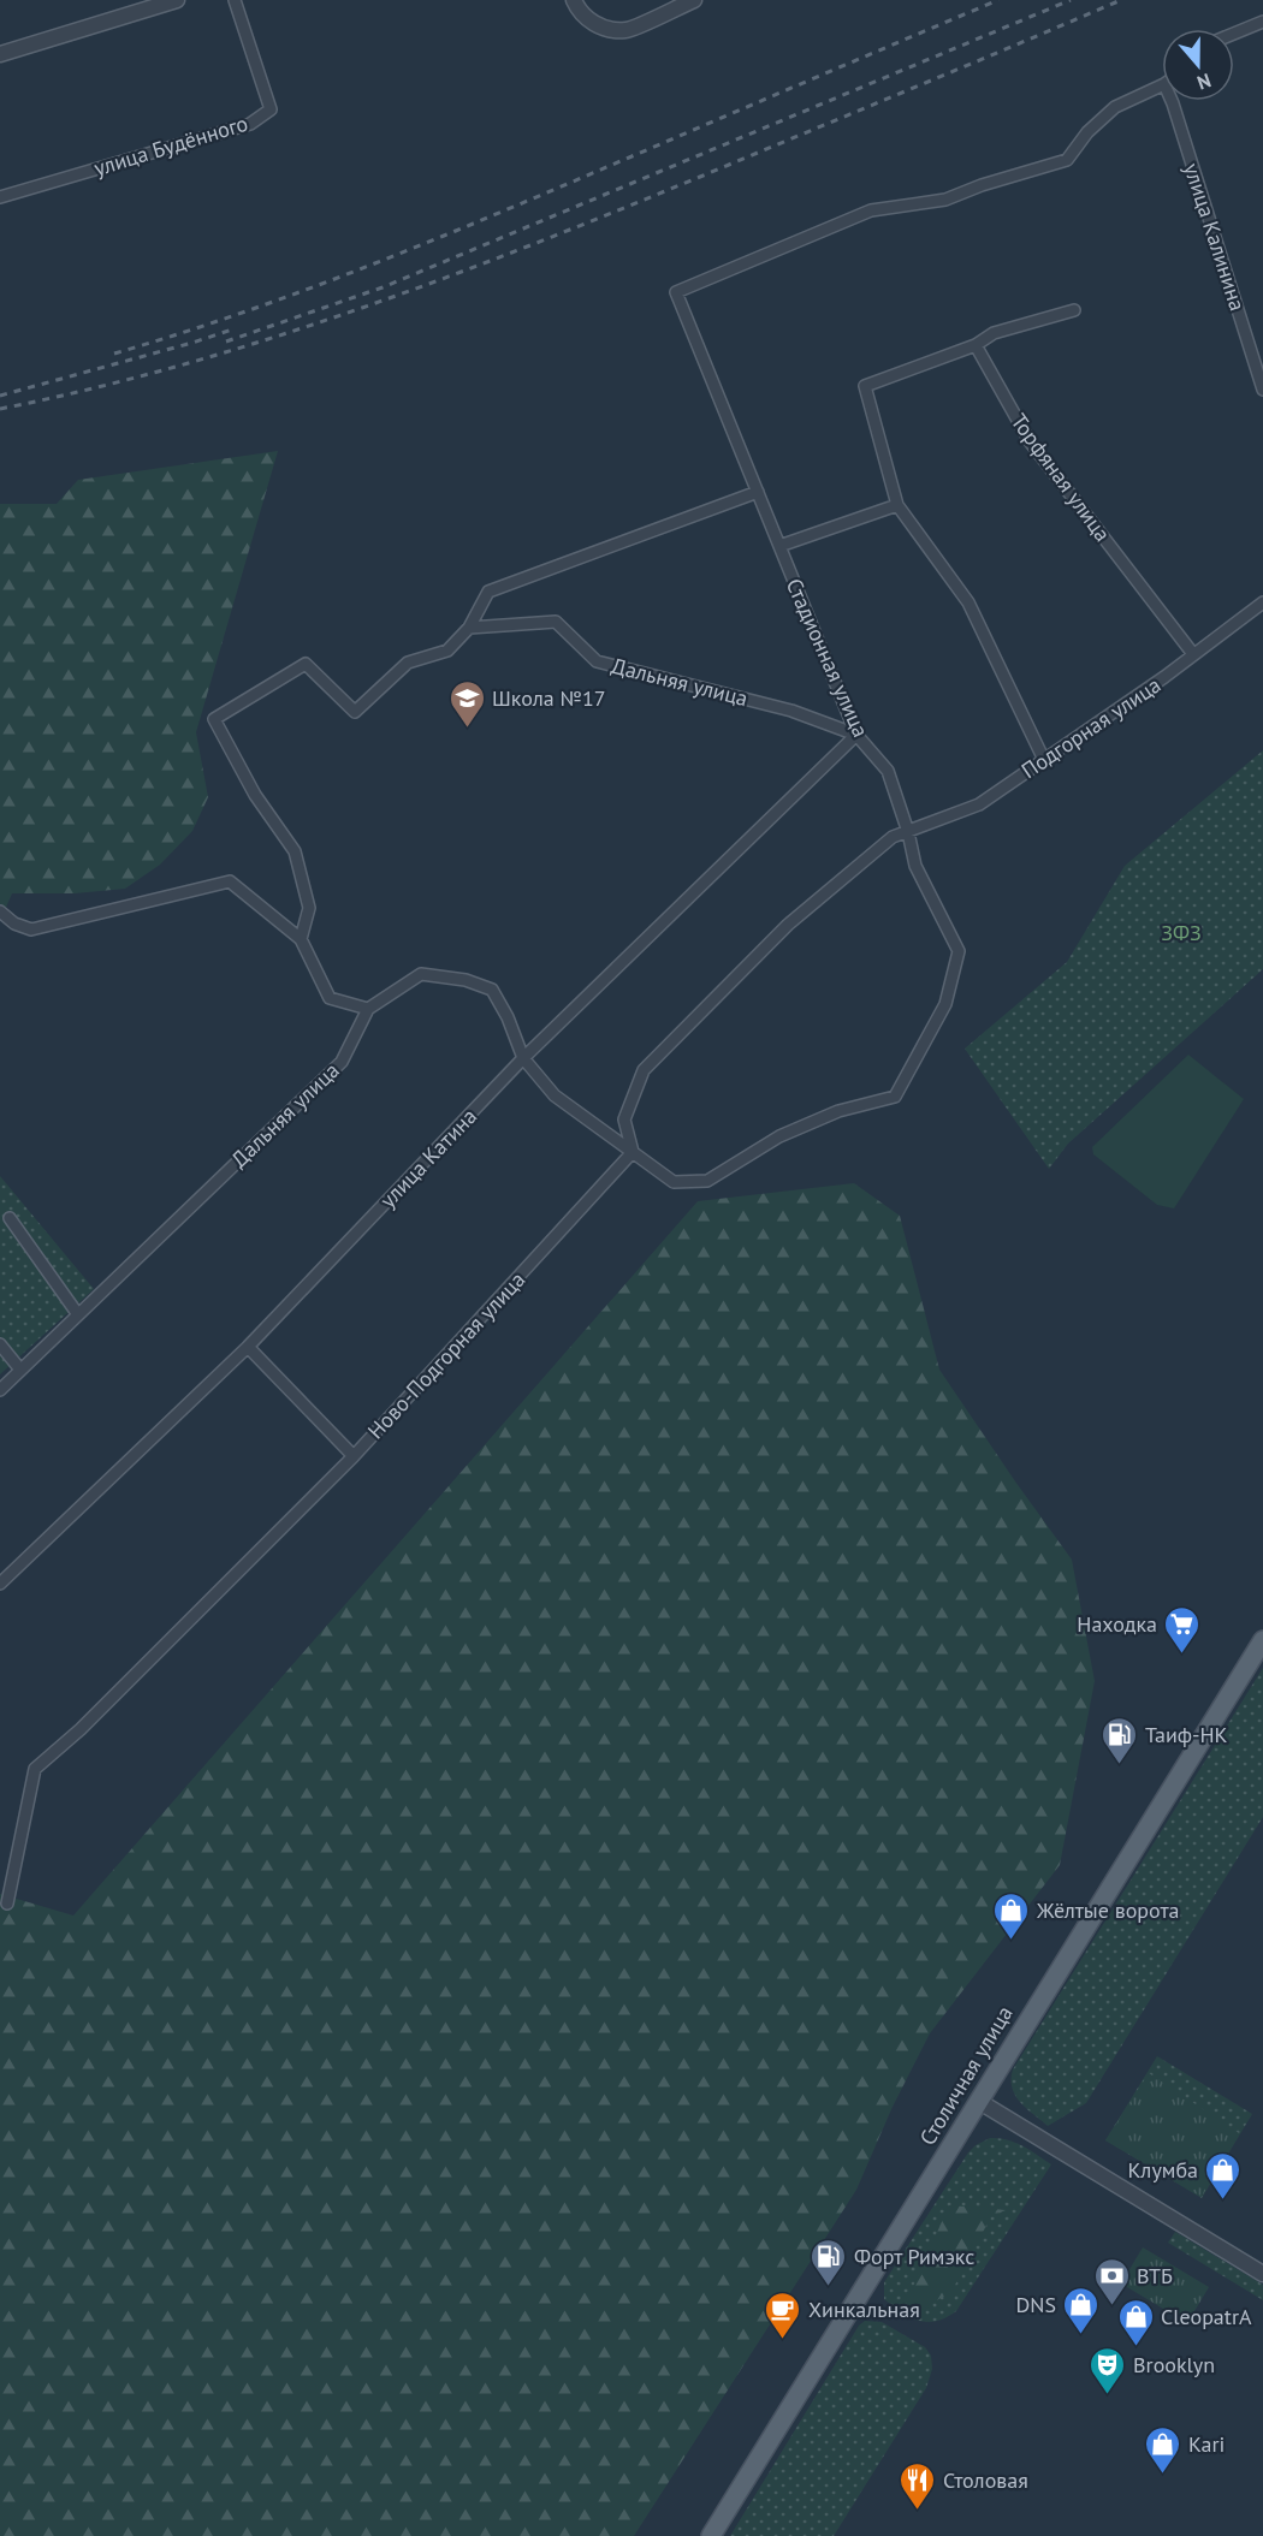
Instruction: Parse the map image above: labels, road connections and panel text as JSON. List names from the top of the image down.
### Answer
{
  "streets": {
    "main road": ["Столичная улица"],
    "street": [
      "улица Будённого",
      "улица Калинина",
      "Торфяная улица",
      "Стадионная улица",
      "Дальняя улица",
      "Подгорная улица",
      "улица Катина",
      "Ново-Подгорная улица"
    ]
  },
  "crossings": [
    ["Торфяная улица", "Подгорная улица"],
    ["Стадионная улица", "Дальняя улица"],
    ["Стадионная улица", "Подгорная улица"],
    ["Стадионная улица", "улица Катина"],
    ["Стадионная улица", "Ново-Подгорная улица"],
    ["Дальняя улица", "улица Катина"]
  ],
  "parks": ["ЗФЗ"],
  "places": {
    "school or university": ["Школа №17"],
    "supermarket": ["Находка"],
    "fuel station": ["Таиф-НК", "Форт Римэкс"],
    "shop": [
      "Жёлтые ворота",
      "Клумба",
      "DNS",
      "CleopatrA",
      "Kari"
    ],
    "bank": ["ВТБ"],
    "cafe": ["Хинкальная"],
    "theatre": ["Brooklyn"],
    "restaurant": ["Столовая"]
  },
  "north": "bottom"
}
